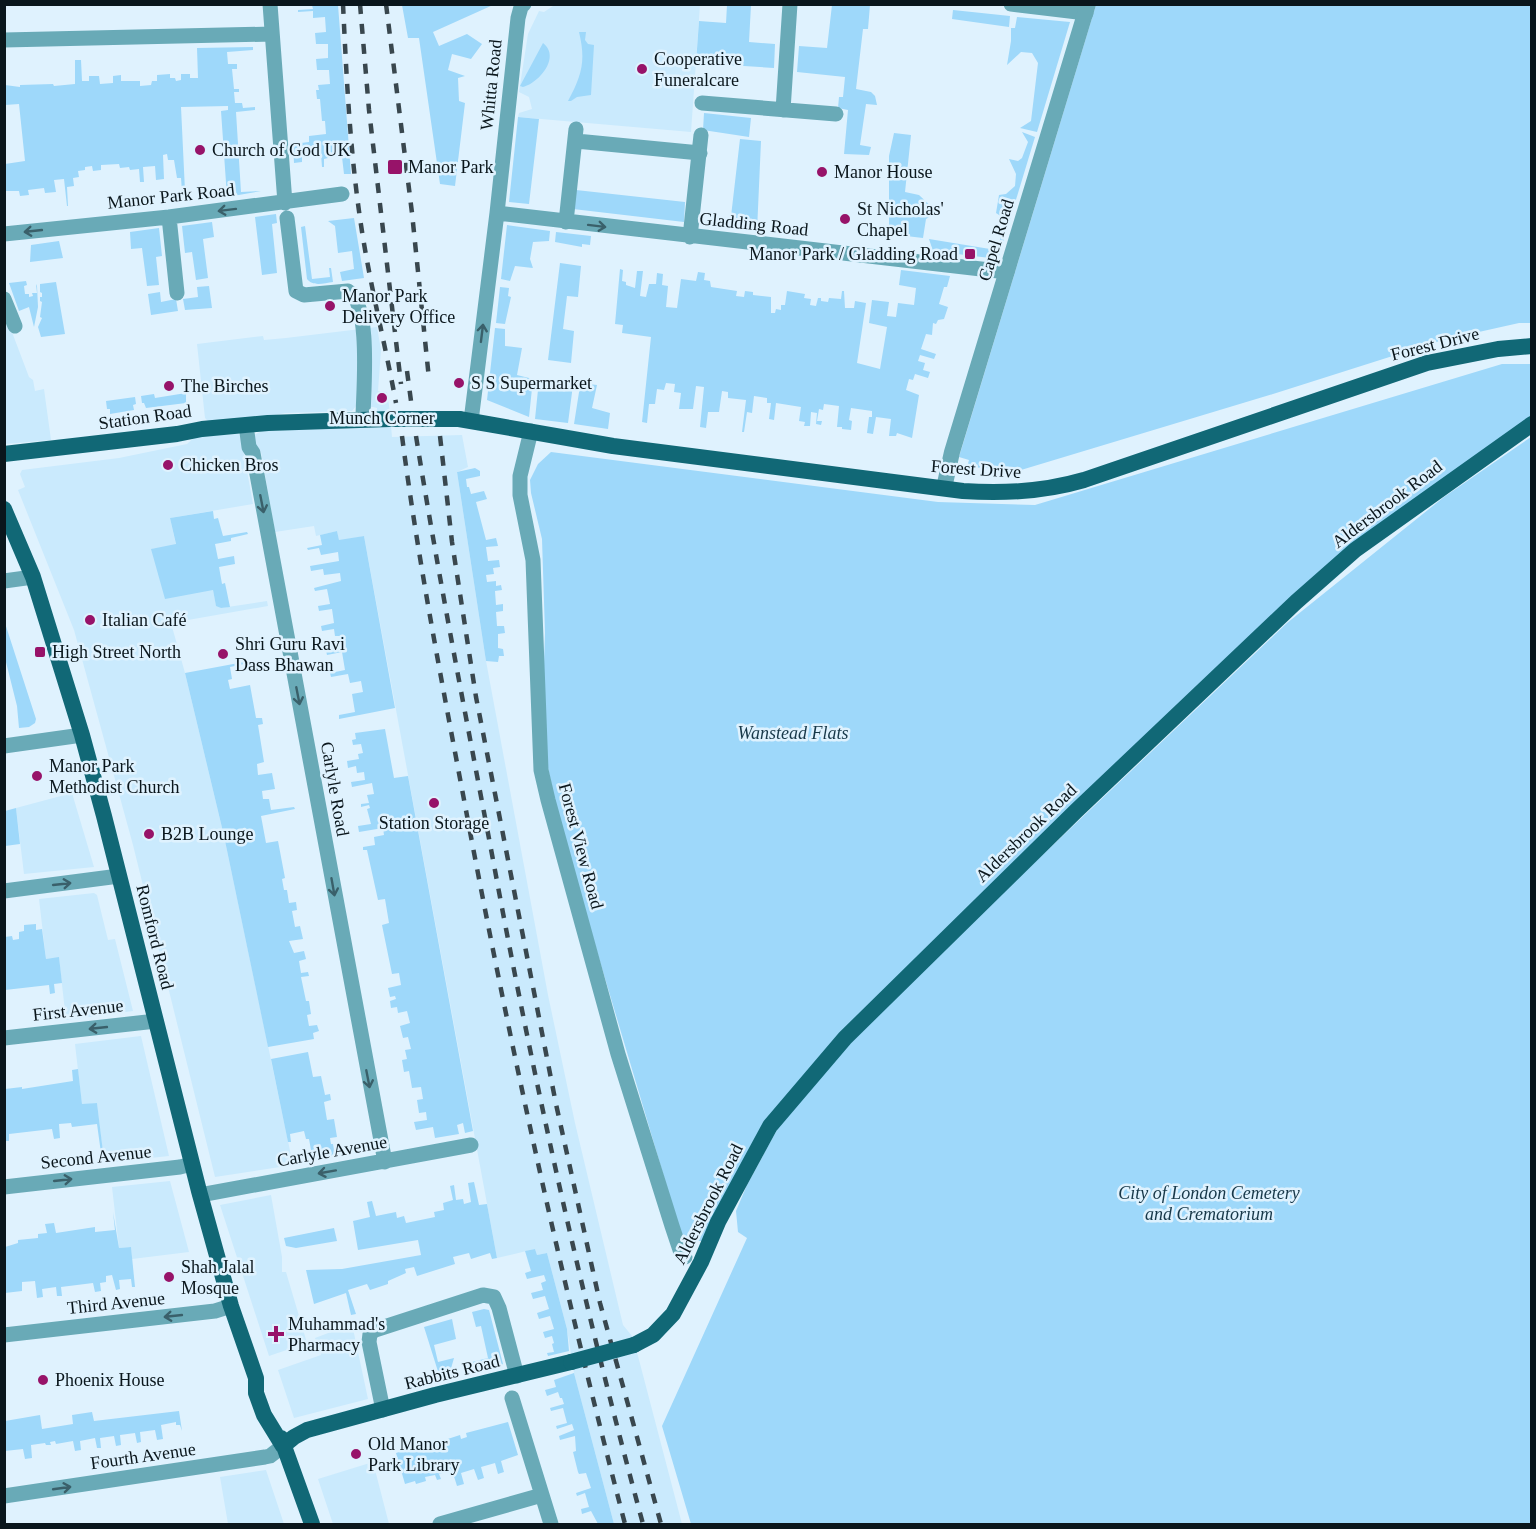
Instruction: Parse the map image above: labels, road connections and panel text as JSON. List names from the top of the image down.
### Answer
{
  "streets": {
    "main road": [
      "Forest Drive",
      "Station Road",
      "Aldersbrook Road",
      "Romford Road",
      "Rabbits Road"
    ],
    "street": [
      "Whitta Road",
      "Manor Park Road",
      "Gladding Road",
      "Capel Road",
      "Carlyle Road",
      "Forest View Road",
      "First Avenue",
      "Carlyle Avenue",
      "Second Avenue",
      "Third Avenue",
      "Fourth Avenue"
    ]
  },
  "crossings": [
    ["Whitta Road", "Gladding Road"],
    ["Whitta Road", "Forest Drive"],
    ["Whitta Road", "Station Road"],
    ["Gladding Road", "Capel Road"],
    ["Capel Road", "Forest Drive"],
    ["Forest Drive", "Station Road"],
    ["Forest Drive", "Forest View Road"],
    ["Station Road", "Carlyle Road"],
    ["Aldersbrook Road", "Rabbits Road"],
    ["Carlyle Road", "Carlyle Avenue"],
    ["Romford Road", "First Avenue"],
    ["Romford Road", "Carlyle Avenue"],
    ["Romford Road", "Second Avenue"],
    ["Romford Road", "Third Avenue"],
    ["Romford Road", "Rabbits Road"],
    ["Romford Road", "Fourth Avenue"],
    ["Rabbits Road", "Fourth Avenue"]
  ],
  "one_way": [
    "Whitta Road",
    "Manor Park Road",
    "Carlyle Road",
    "First Avenue",
    "Carlyle Avenue",
    "Second Avenue",
    "Third Avenue",
    "Fourth Avenue"
  ],
  "parks": ["Wanstead Flats", "City of London Cemetery and Crematorium"],
  "places": {
    "other": [
      "Cooperative Funeralcare",
      "Church of God UK",
      "Manor House",
      "St Nicholas' Chapel",
      "Manor Park Delivery Office",
      "S S Supermarket",
      "The Birches",
      "Munch Corner",
      "Chicken Bros",
      "Italian Café",
      "Shri Guru Ravi Dass Bhawan",
      "Manor Park Methodist Church",
      "Station Storage",
      "B2B Lounge",
      "Shah Jalal Mosque",
      "Phoenix House",
      "Old Manor Park Library"
    ],
    "transit": ["Manor Park", "Manor Park / Gladding Road", "High Street North"],
    "health": ["Muhammad's Pharmacy"]
  }
}
